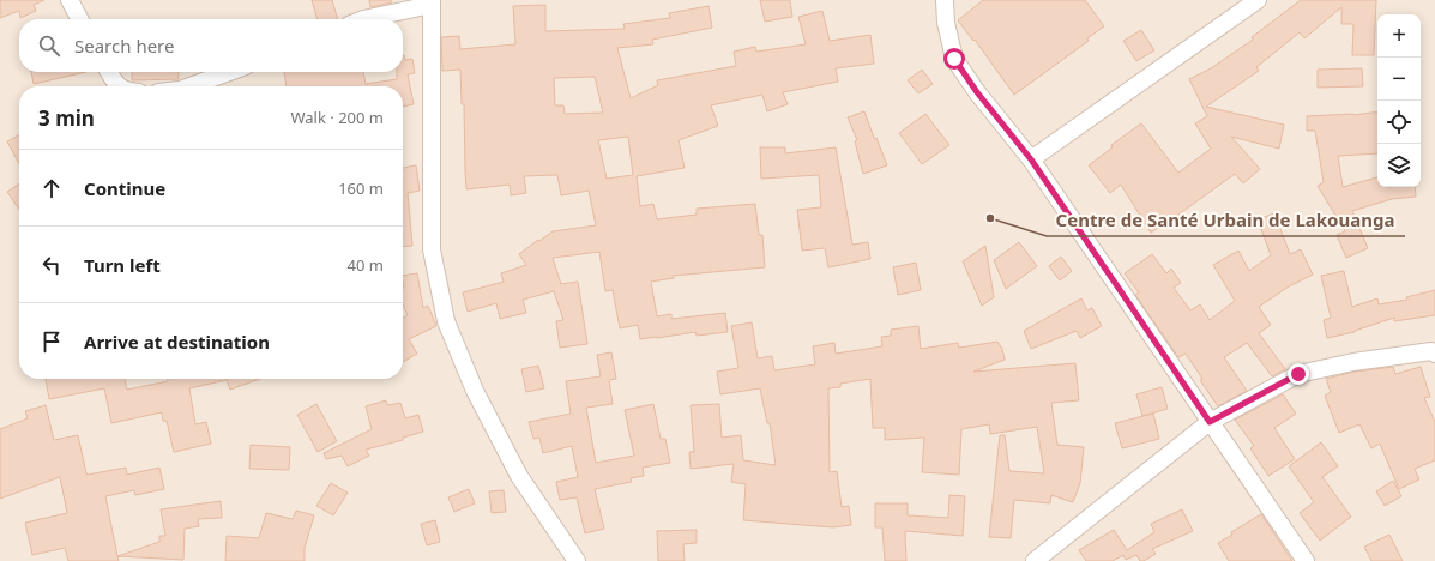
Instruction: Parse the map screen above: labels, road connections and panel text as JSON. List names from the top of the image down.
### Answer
{
  "places": ["Centre de Santé Urbain de Lakouanga"],
  "page": {
    "map_buttons": ["+", "−"],
    "search": "Search here",
    "heading": ["3 min", "Walk · 200 m"],
    "list": [
      ["Continue", "160 m"],
      ["Turn left", "40 m"],
      "Arrive at destination"
    ]
  }
}
